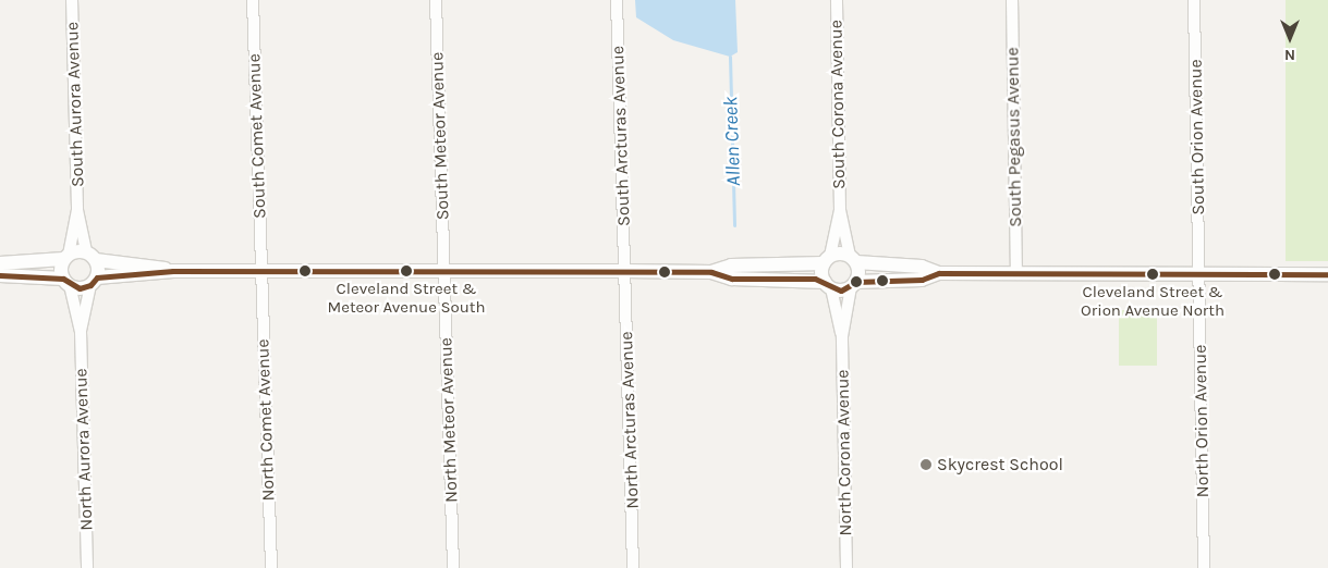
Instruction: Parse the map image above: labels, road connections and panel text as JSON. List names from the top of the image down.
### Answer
{
  "streets": {
    "street": [
      "South Aurora Avenue",
      "South Corona Avenue",
      "South Comet Avenue",
      "South Meteor Avenue",
      "South Arcturas Avenue",
      "South Pegasus Avenue",
      "South Orion Avenue",
      "North Comet Avenue",
      "North Meteor Avenue",
      "North Arcturas Avenue",
      "North Orion Avenue",
      "North Aurora Avenue",
      "North Corona Avenue"
    ]
  },
  "crossings": [
    ["South Aurora Avenue", "North Aurora Avenue"],
    ["South Comet Avenue", "North Comet Avenue"],
    ["South Meteor Avenue", "North Meteor Avenue"],
    ["South Arcturas Avenue", "North Arcturas Avenue"],
    ["South Orion Avenue", "North Orion Avenue"]
  ],
  "water": ["Allen Creek"],
  "places": ["Cleveland Street & Meteor Avenue South", "Cleveland Street & Orion Avenue North", "Skycrest School"],
  "north": "bottom"
}
